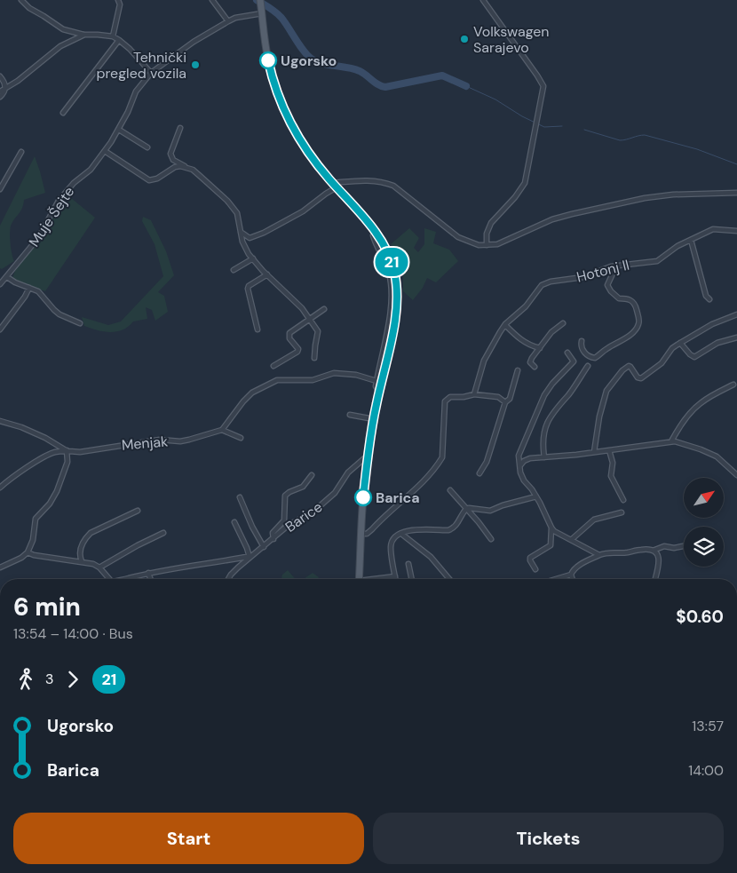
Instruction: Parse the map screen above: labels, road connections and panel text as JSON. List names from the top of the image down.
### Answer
{
  "streets": {
    "street": [
      "Muje Šejte",
      "Hotonj II",
      "Menjak",
      "Barice"
    ]
  },
  "places": [
    "Volkswagen Sarajevo",
    "Ugorsko",
    "Tehnički pregled vozila",
    "Barica"
  ],
  "lines": ["bus line 21"],
  "north": "top right",
  "page": {
    "on_map": "21",
    "heading": ["6 min", "13:54 – 14:00 · Bus", "$0.60"],
    "legs": ["3", "21"],
    "list": [
      {
        "name": "Ugorsko",
        "value": "13:57"
      },
      {
        "name": "Barica",
        "value": "14:00"
      }
    ],
    "buttons": ["Start", "Tickets"]
  }
}
